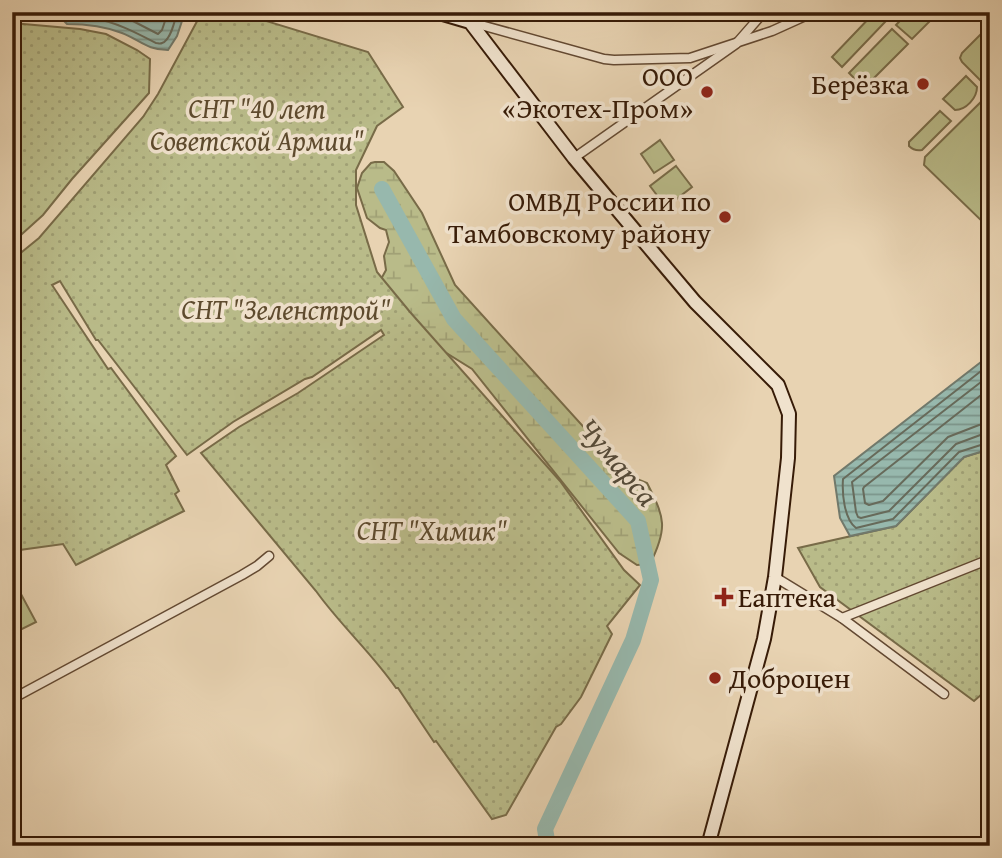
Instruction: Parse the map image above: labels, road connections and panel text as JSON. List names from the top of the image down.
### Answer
{
  "water": ["Чумарса"],
  "parks": ["СНТ \"40 лет Советской Армии\"", "СНТ \"Зеленстрой\"", "СНТ \"Химик\""],
  "places": {
    "other": [
      "Берёзка",
      "ООО «Экотех-Пром»",
      "ОМВД России по Тамбовскому району",
      "Доброцен"
    ],
    "health": ["Еаптека"]
  }
}
